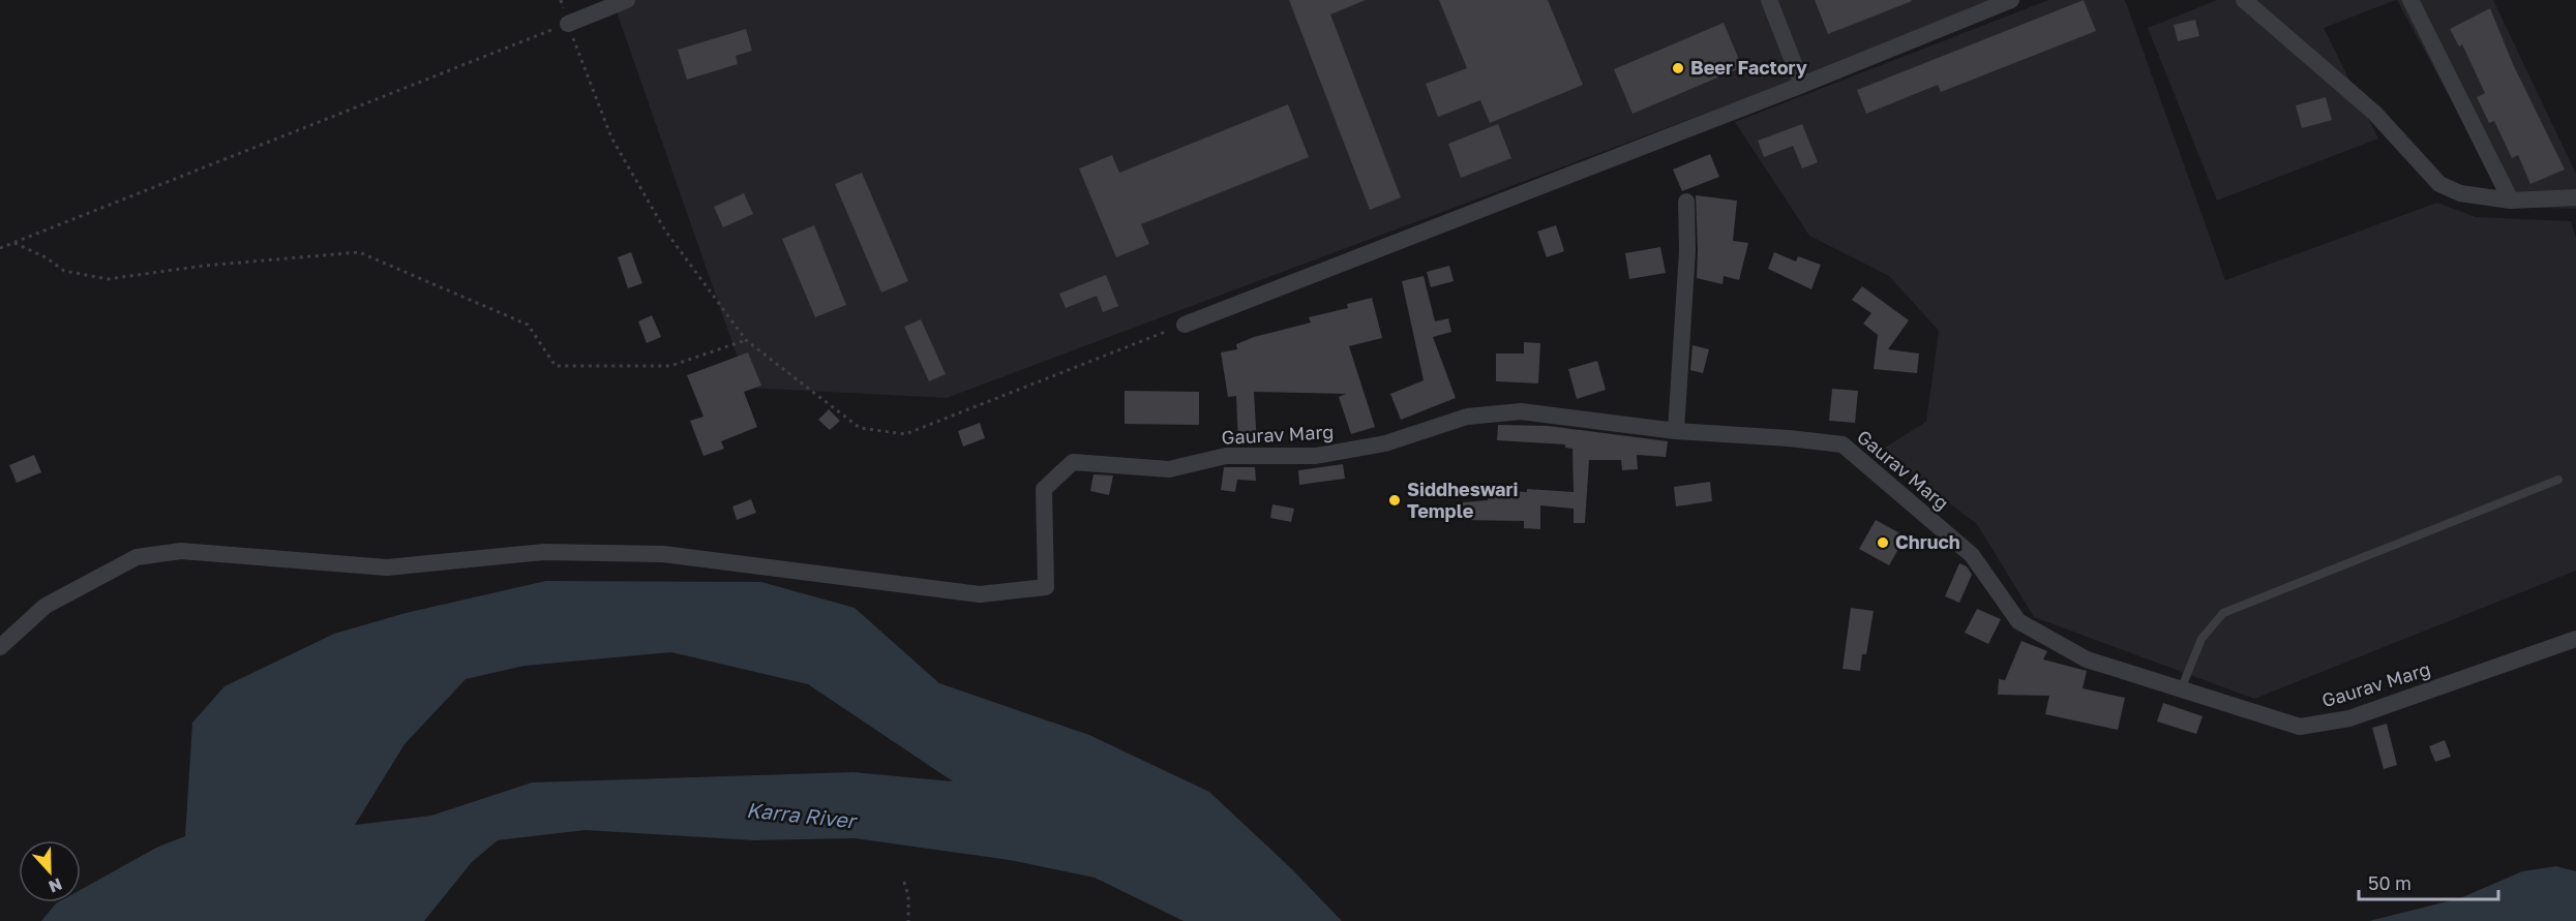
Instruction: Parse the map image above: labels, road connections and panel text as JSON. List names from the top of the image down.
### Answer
{
  "streets": {
    "street": ["Gaurav Marg"]
  },
  "water": ["Karra River"],
  "places": ["Beer Factory", "Siddheswari Temple", "Chruch"],
  "scale_bar": "50 m",
  "north": "bottom"
}
